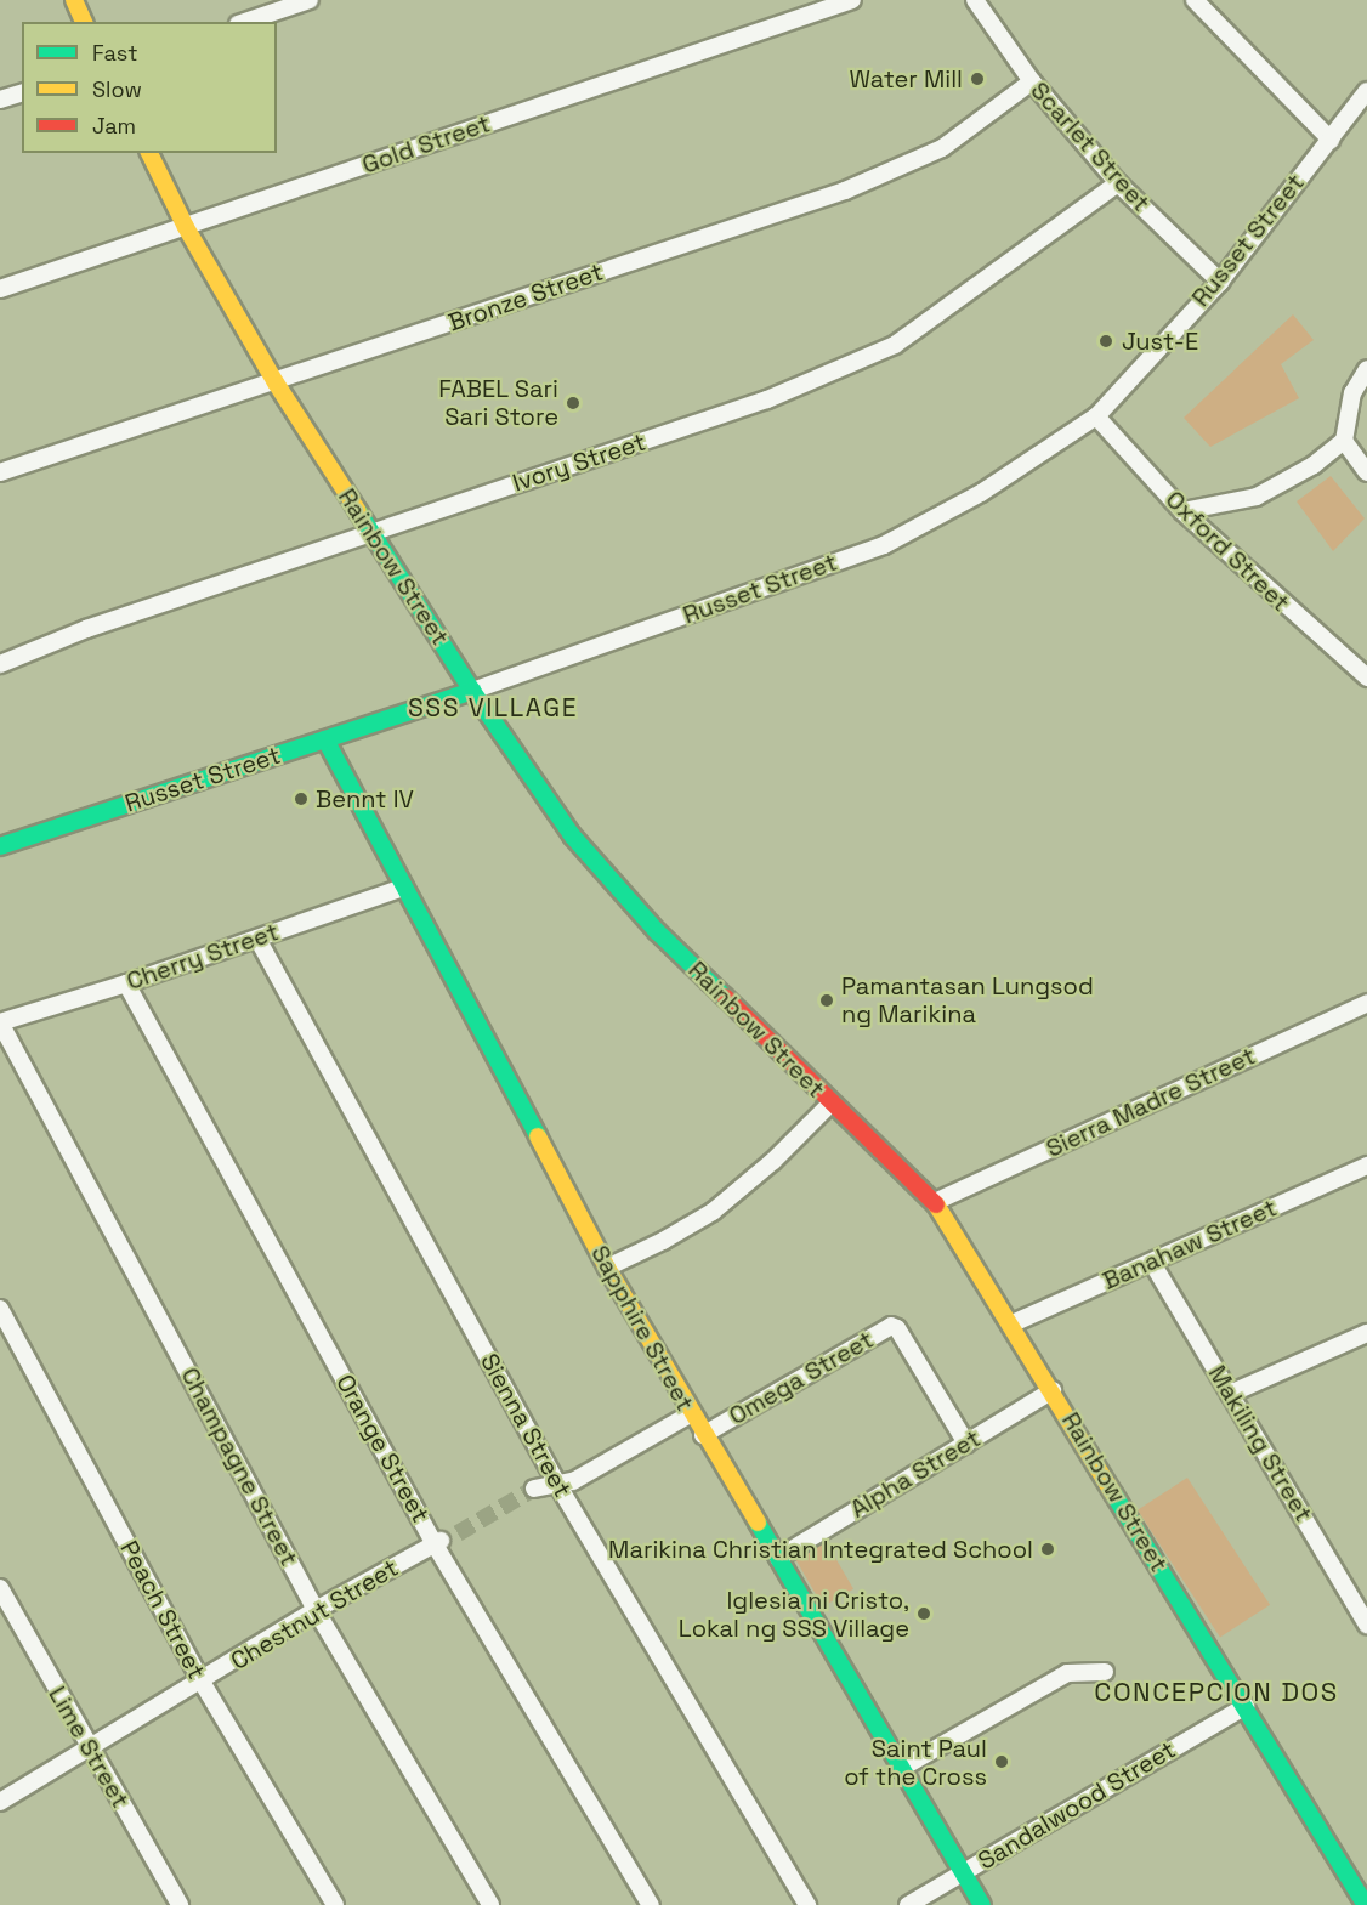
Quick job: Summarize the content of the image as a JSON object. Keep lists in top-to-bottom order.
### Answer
{
  "streets": {
    "street": [
      "Gold Street",
      "Scarlet Street",
      "Russet Street",
      "Bronze Street",
      "Ivory Street",
      "Oxford Street",
      "Rainbow Street",
      "Cherry Street",
      "Sierra Madre Street",
      "Banahaw Street",
      "Sapphire Street",
      "Omega Street",
      "Sienna Street",
      "Makiling Street",
      "Orange Street",
      "Champagne Street",
      "Alpha Street",
      "Peach Street",
      "Chestnut Street",
      "Lime Street",
      "Sandalwood Street"
    ]
  },
  "crossings": [
    ["Gold Street", "Rainbow Street"],
    ["Scarlet Street", "Russet Street"],
    ["Scarlet Street", "Bronze Street"],
    ["Scarlet Street", "Ivory Street"],
    ["Russet Street", "Oxford Street"],
    ["Russet Street", "Rainbow Street"],
    ["Russet Street", "Sapphire Street"],
    ["Bronze Street", "Rainbow Street"],
    ["Ivory Street", "Rainbow Street"],
    ["Rainbow Street", "Sierra Madre Street"],
    ["Rainbow Street", "Banahaw Street"],
    ["Rainbow Street", "Alpha Street"],
    ["Rainbow Street", "Sandalwood Street"],
    ["Cherry Street", "Sapphire Street"],
    ["Cherry Street", "Sienna Street"],
    ["Cherry Street", "Orange Street"],
    ["Cherry Street", "Champagne Street"],
    ["Banahaw Street", "Makiling Street"],
    ["Sapphire Street", "Omega Street"],
    ["Sapphire Street", "Alpha Street"],
    ["Sapphire Street", "Sandalwood Street"],
    ["Omega Street", "Alpha Street"],
    ["Orange Street", "Chestnut Street"],
    ["Champagne Street", "Chestnut Street"],
    ["Peach Street", "Chestnut Street"],
    ["Chestnut Street", "Lime Street"]
  ],
  "districts": ["SSS VILLAGE", "CONCEPCION DOS"],
  "places": [
    "Water Mill",
    "Just-E",
    "FABEL Sari Sari Store",
    "Bennt IV",
    "Pamantasan Lungsod ng Marikina",
    "Marikina Christian Integrated School",
    "Iglesia ni Cristo, Lokal ng SSS Village",
    "Saint Paul of the Cross"
  ],
  "legend": ["Fast", "Slow", "Jam"]
}
